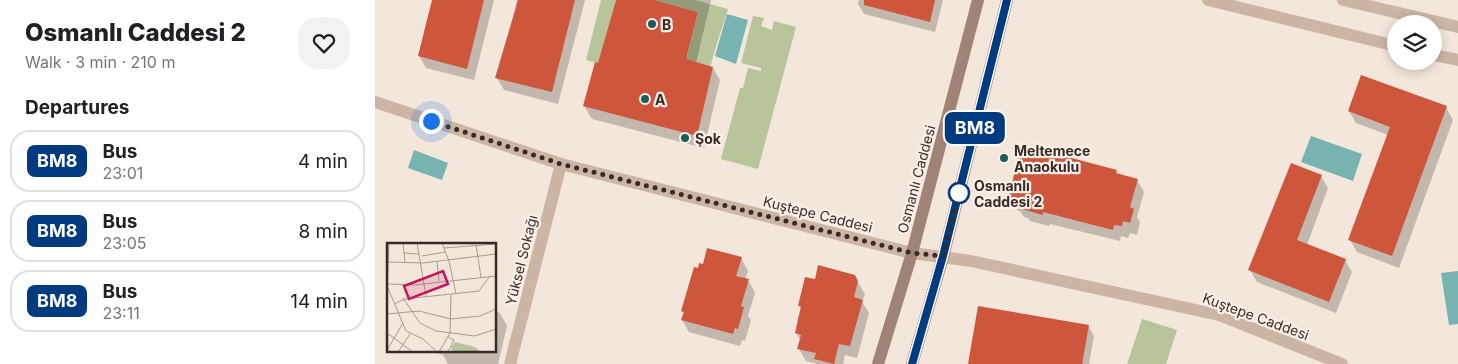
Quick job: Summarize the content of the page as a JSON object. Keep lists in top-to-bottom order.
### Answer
{
  "streets": {
    "main road": ["Osmanlı Caddesi"],
    "street": ["Kuştepe Caddesi", "Yüksel Sokağı"]
  },
  "crossings": [
    ["Osmanlı Caddesi", "Kuştepe Caddesi"],
    ["Kuştepe Caddesi", "Yüksel Sokağı"]
  ],
  "places": [
    "B",
    "A",
    "Şok",
    "Meltemece Anaokulu",
    "Osmanlı Caddesi 2"
  ],
  "lines": ["bus line BM8"],
  "page": {
    "heading": [
      ["Osmanlı Caddesi 2", "Walk · 3 min · 210 m"],
      "Departures"
    ],
    "on_map": "BM8",
    "list": [
      {
        "mark": "BM8",
        "name": "Bus",
        "note": "23:01",
        "value": "4 min"
      },
      {
        "mark": "BM8",
        "name": "Bus",
        "note": "23:05",
        "value": "8 min"
      },
      {
        "mark": "BM8",
        "name": "Bus",
        "note": "23:11",
        "value": "14 min"
      }
    ]
  }
}
